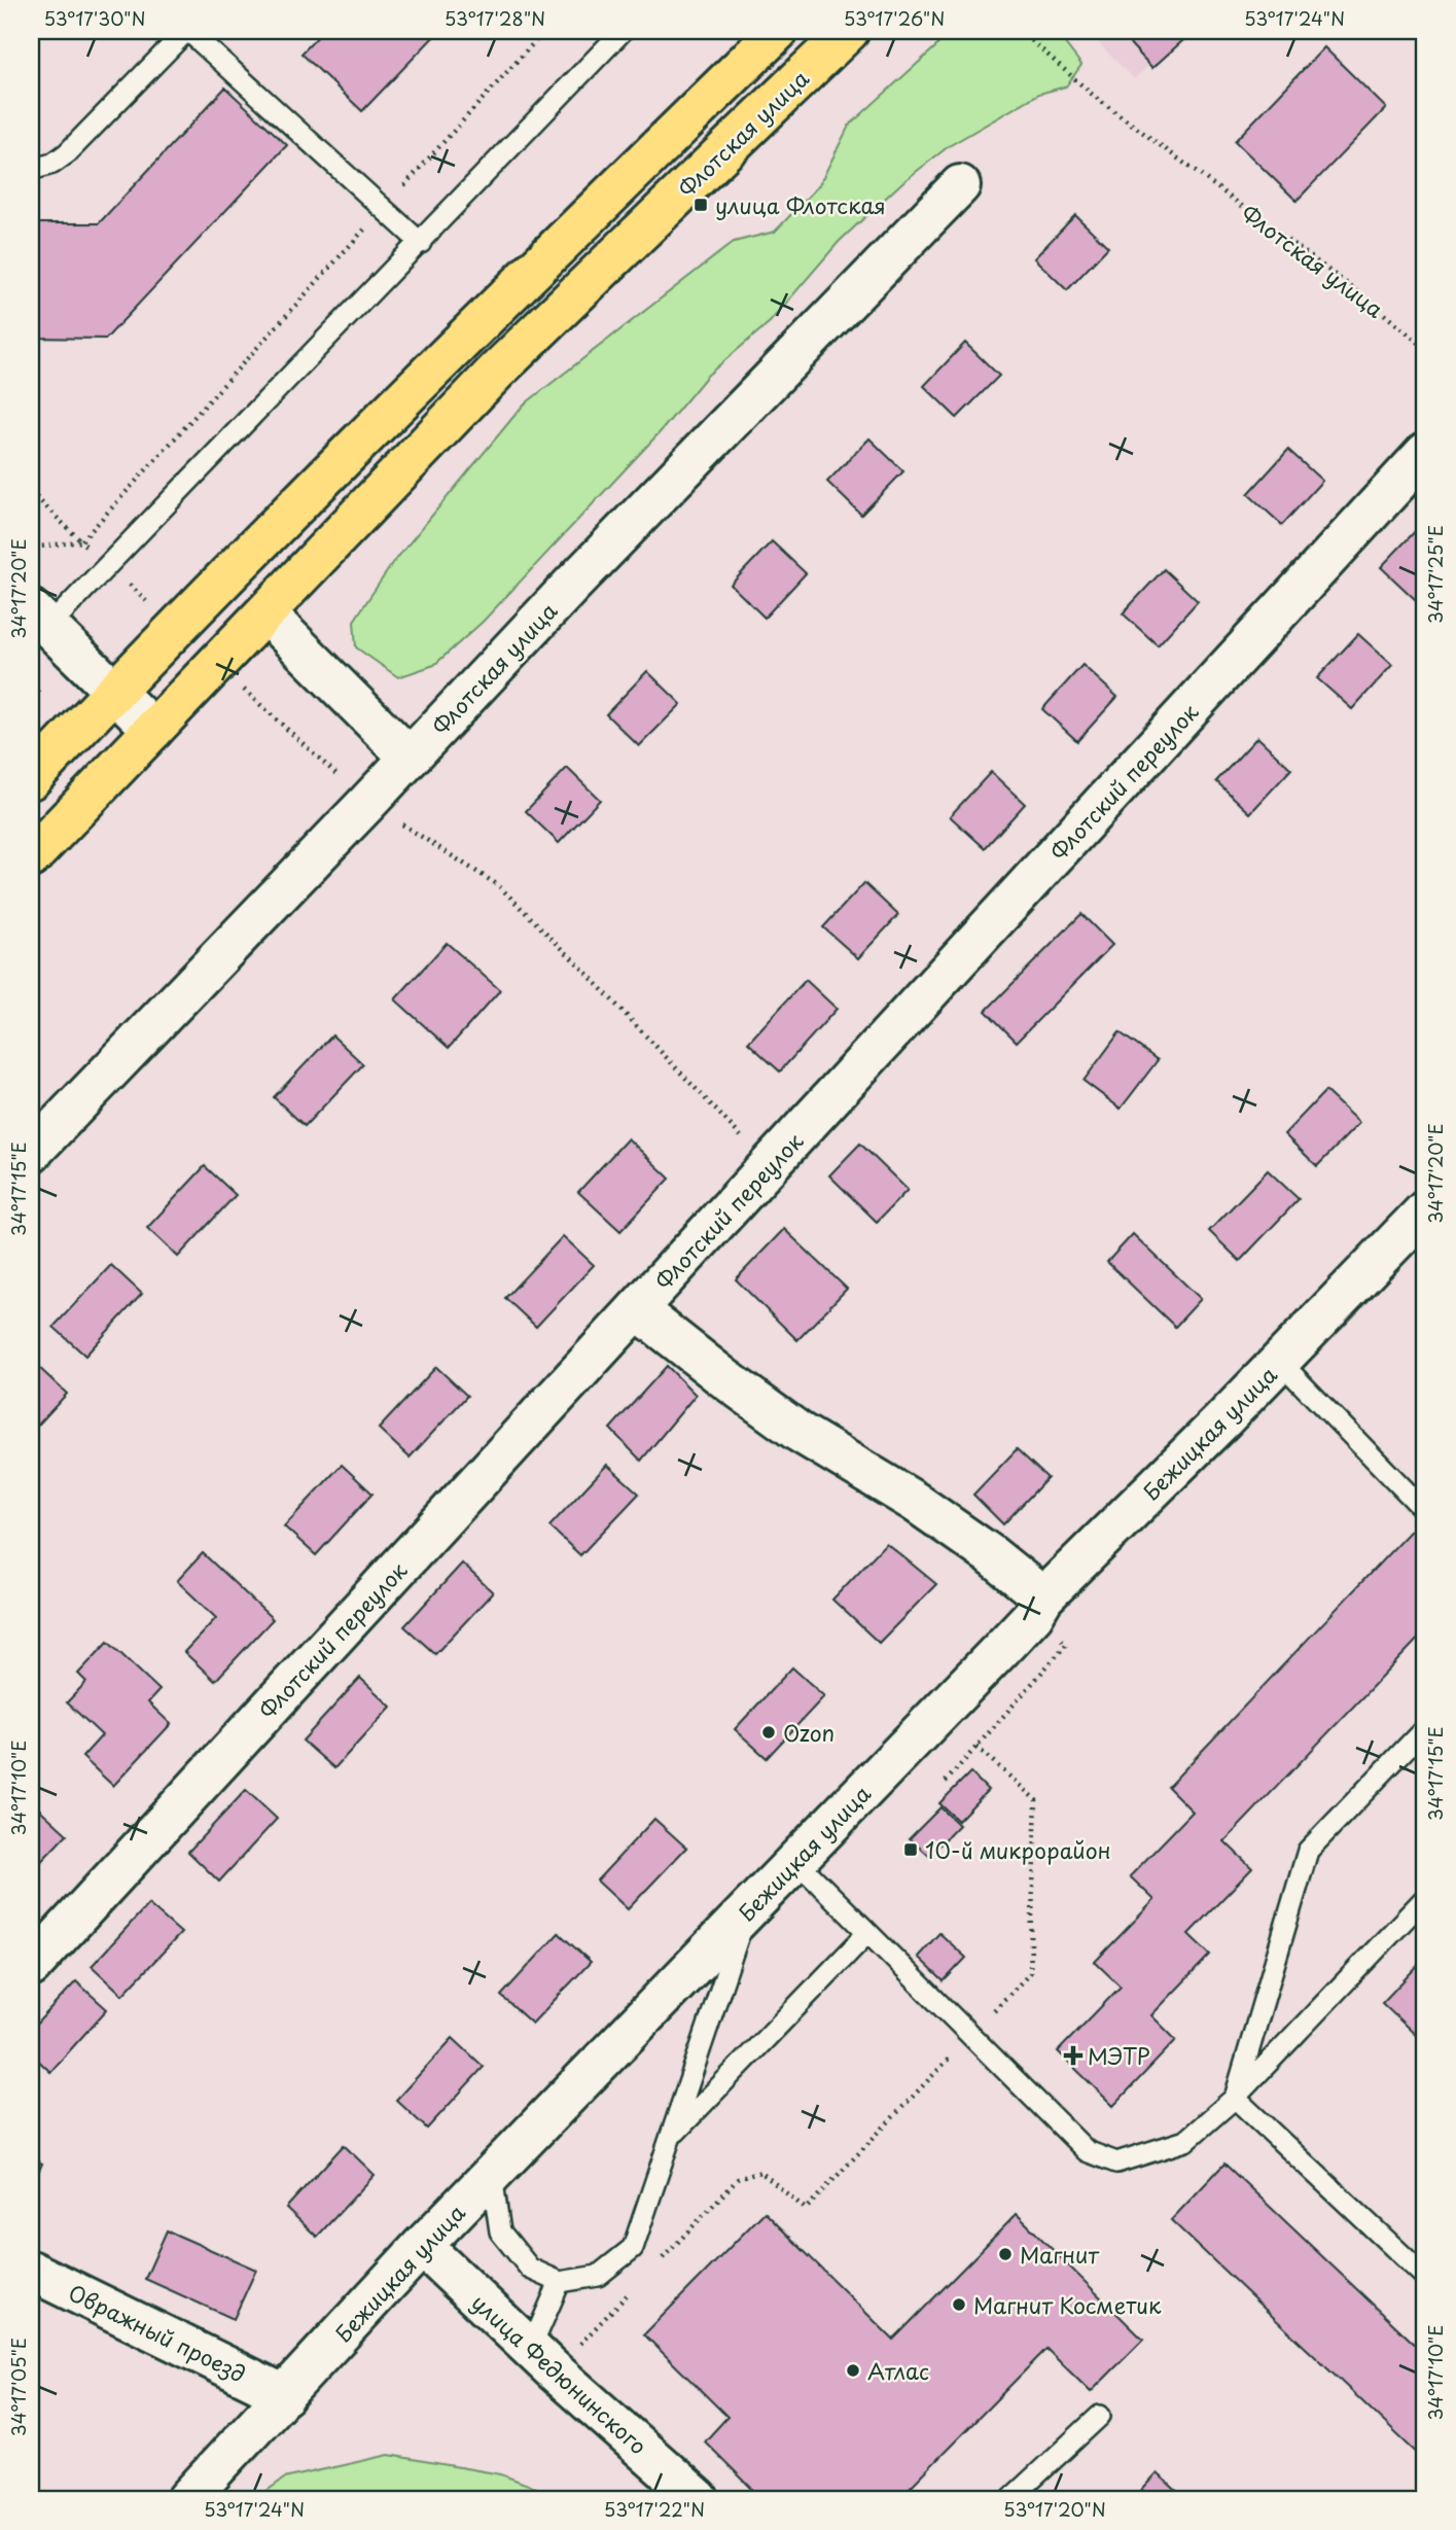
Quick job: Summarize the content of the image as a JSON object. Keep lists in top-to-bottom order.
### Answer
{
  "streets": {
    "main road": ["Флотская улица"],
    "street": [
      "Флотский переулок",
      "Бежицкая улица",
      "Овражный проезд",
      "улица Федюнинского"
    ]
  },
  "crossings": [
    ["Бежицкая улица", "Овражный проезд"],
    ["Бежицкая улица", "улица Федюнинского"]
  ],
  "places": {
    "transit": ["улица Флотская", "10-й микрорайон"],
    "other": [
      "Ozon",
      "Магнит",
      "Магнит Косметик",
      "Атлас"
    ],
    "health": ["МЭТР"]
  },
  "coordinates": [
    "53°17'30\"N",
    "53°17'28\"N",
    "53°17'26\"N",
    "53°17'24\"N",
    "34°17'25\"E",
    "34°17'20\"E",
    "34°17'15\"E",
    "34°17'10\"E",
    "34°17'05\"E",
    "53°17'22\"N",
    "53°17'20\"N"
  ]
}
